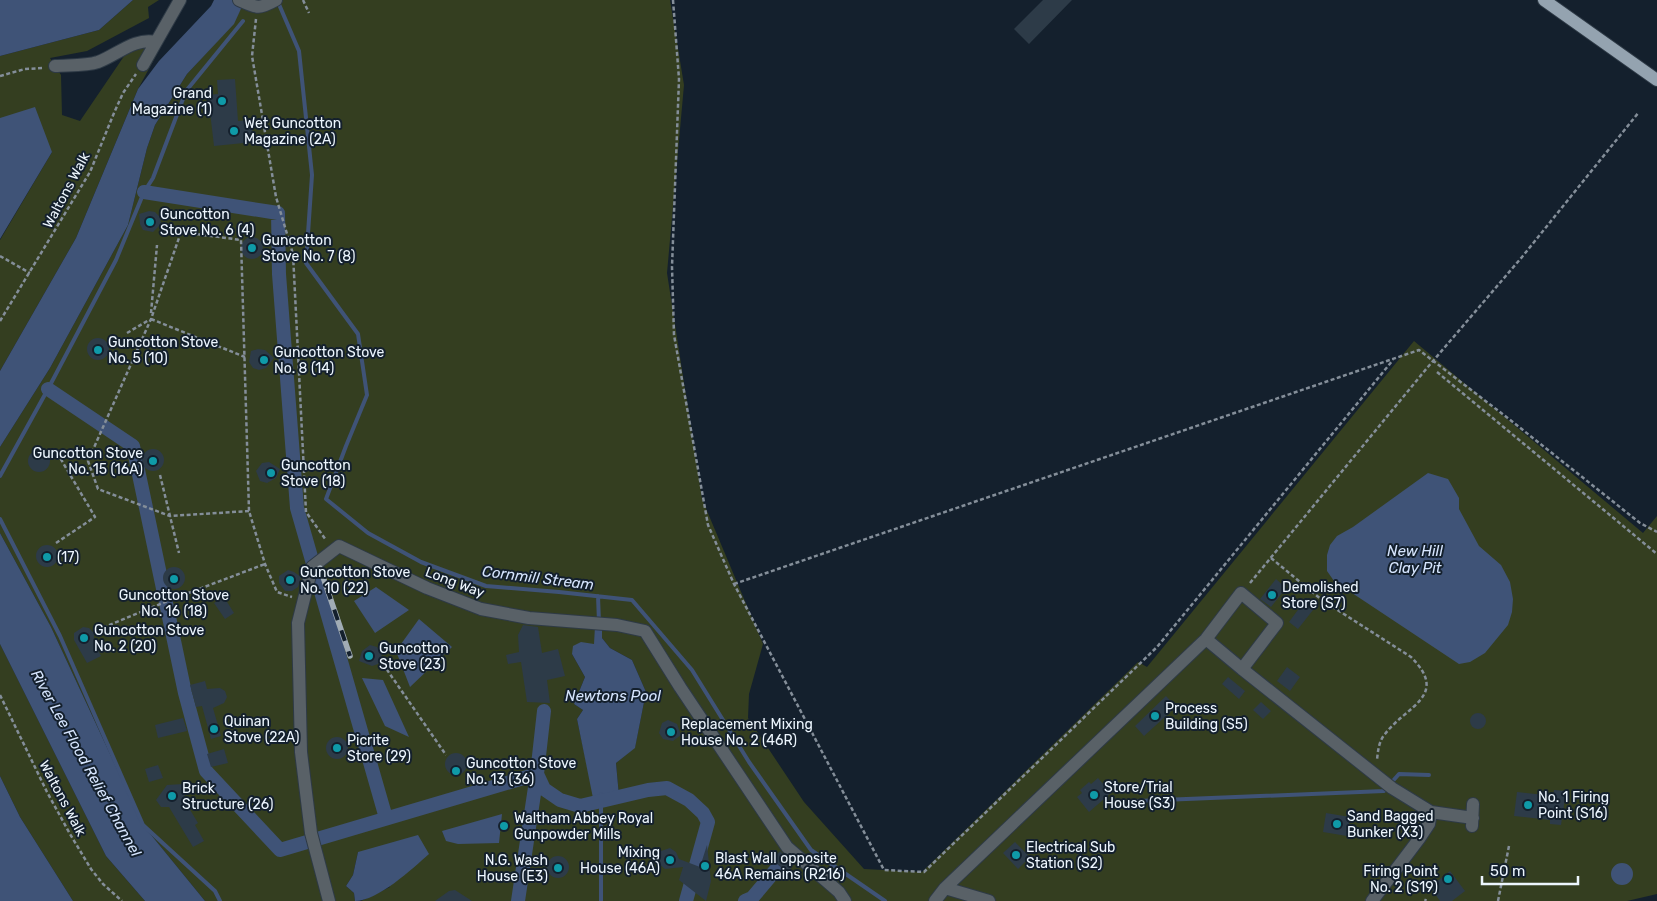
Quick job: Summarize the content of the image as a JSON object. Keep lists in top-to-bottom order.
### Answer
{
  "streets": {
    "lane": ["Long Way"],
    "path": ["Waltons Walk"]
  },
  "water": [
    "New Hill Clay Pit",
    "Cornmill Stream",
    "Newtons Pool",
    "River Lee Flood Relief Channel"
  ],
  "places": [
    "Grand Magazine (1)",
    "Wet Guncotton Magazine (2A)",
    "Guncotton Stove No. 6 (4)",
    "Guncotton Stove No. 7 (8)",
    "Guncotton Stove No. 5 (10)",
    "Guncotton Stove No. 8 (14)",
    "Guncotton Stove No. 15 (16A)",
    "Guncotton Stove (18)",
    "(17)",
    "Guncotton Stove No. 16 (18)",
    "Guncotton Stove No. 10 (22)",
    "Demolished Store (S7)",
    "Guncotton Stove No. 2 (20)",
    "Guncotton Stove (23)",
    "Process Building (S5)",
    "Quinan Stove (22A)",
    "Replacement Mixing House No. 2 (46R)",
    "Picrite Store (29)",
    "Guncotton Stove No. 13 (36)",
    "Store/Trial House (S3)",
    "Brick Structure (26)",
    "No. 1 Firing Point (S16)",
    "Sand Bagged Bunker (X3)",
    "Waltham Abbey Royal Gunpowder Mills",
    "Electrical Sub Station (S2)",
    "Mixing House (46A)",
    "Blast Wall opposite 46A Remains (R216)",
    "N.G. Wash House (E3)",
    "Firing Point No. 2 (S19)"
  ],
  "scale_bar": "50 m"
}
